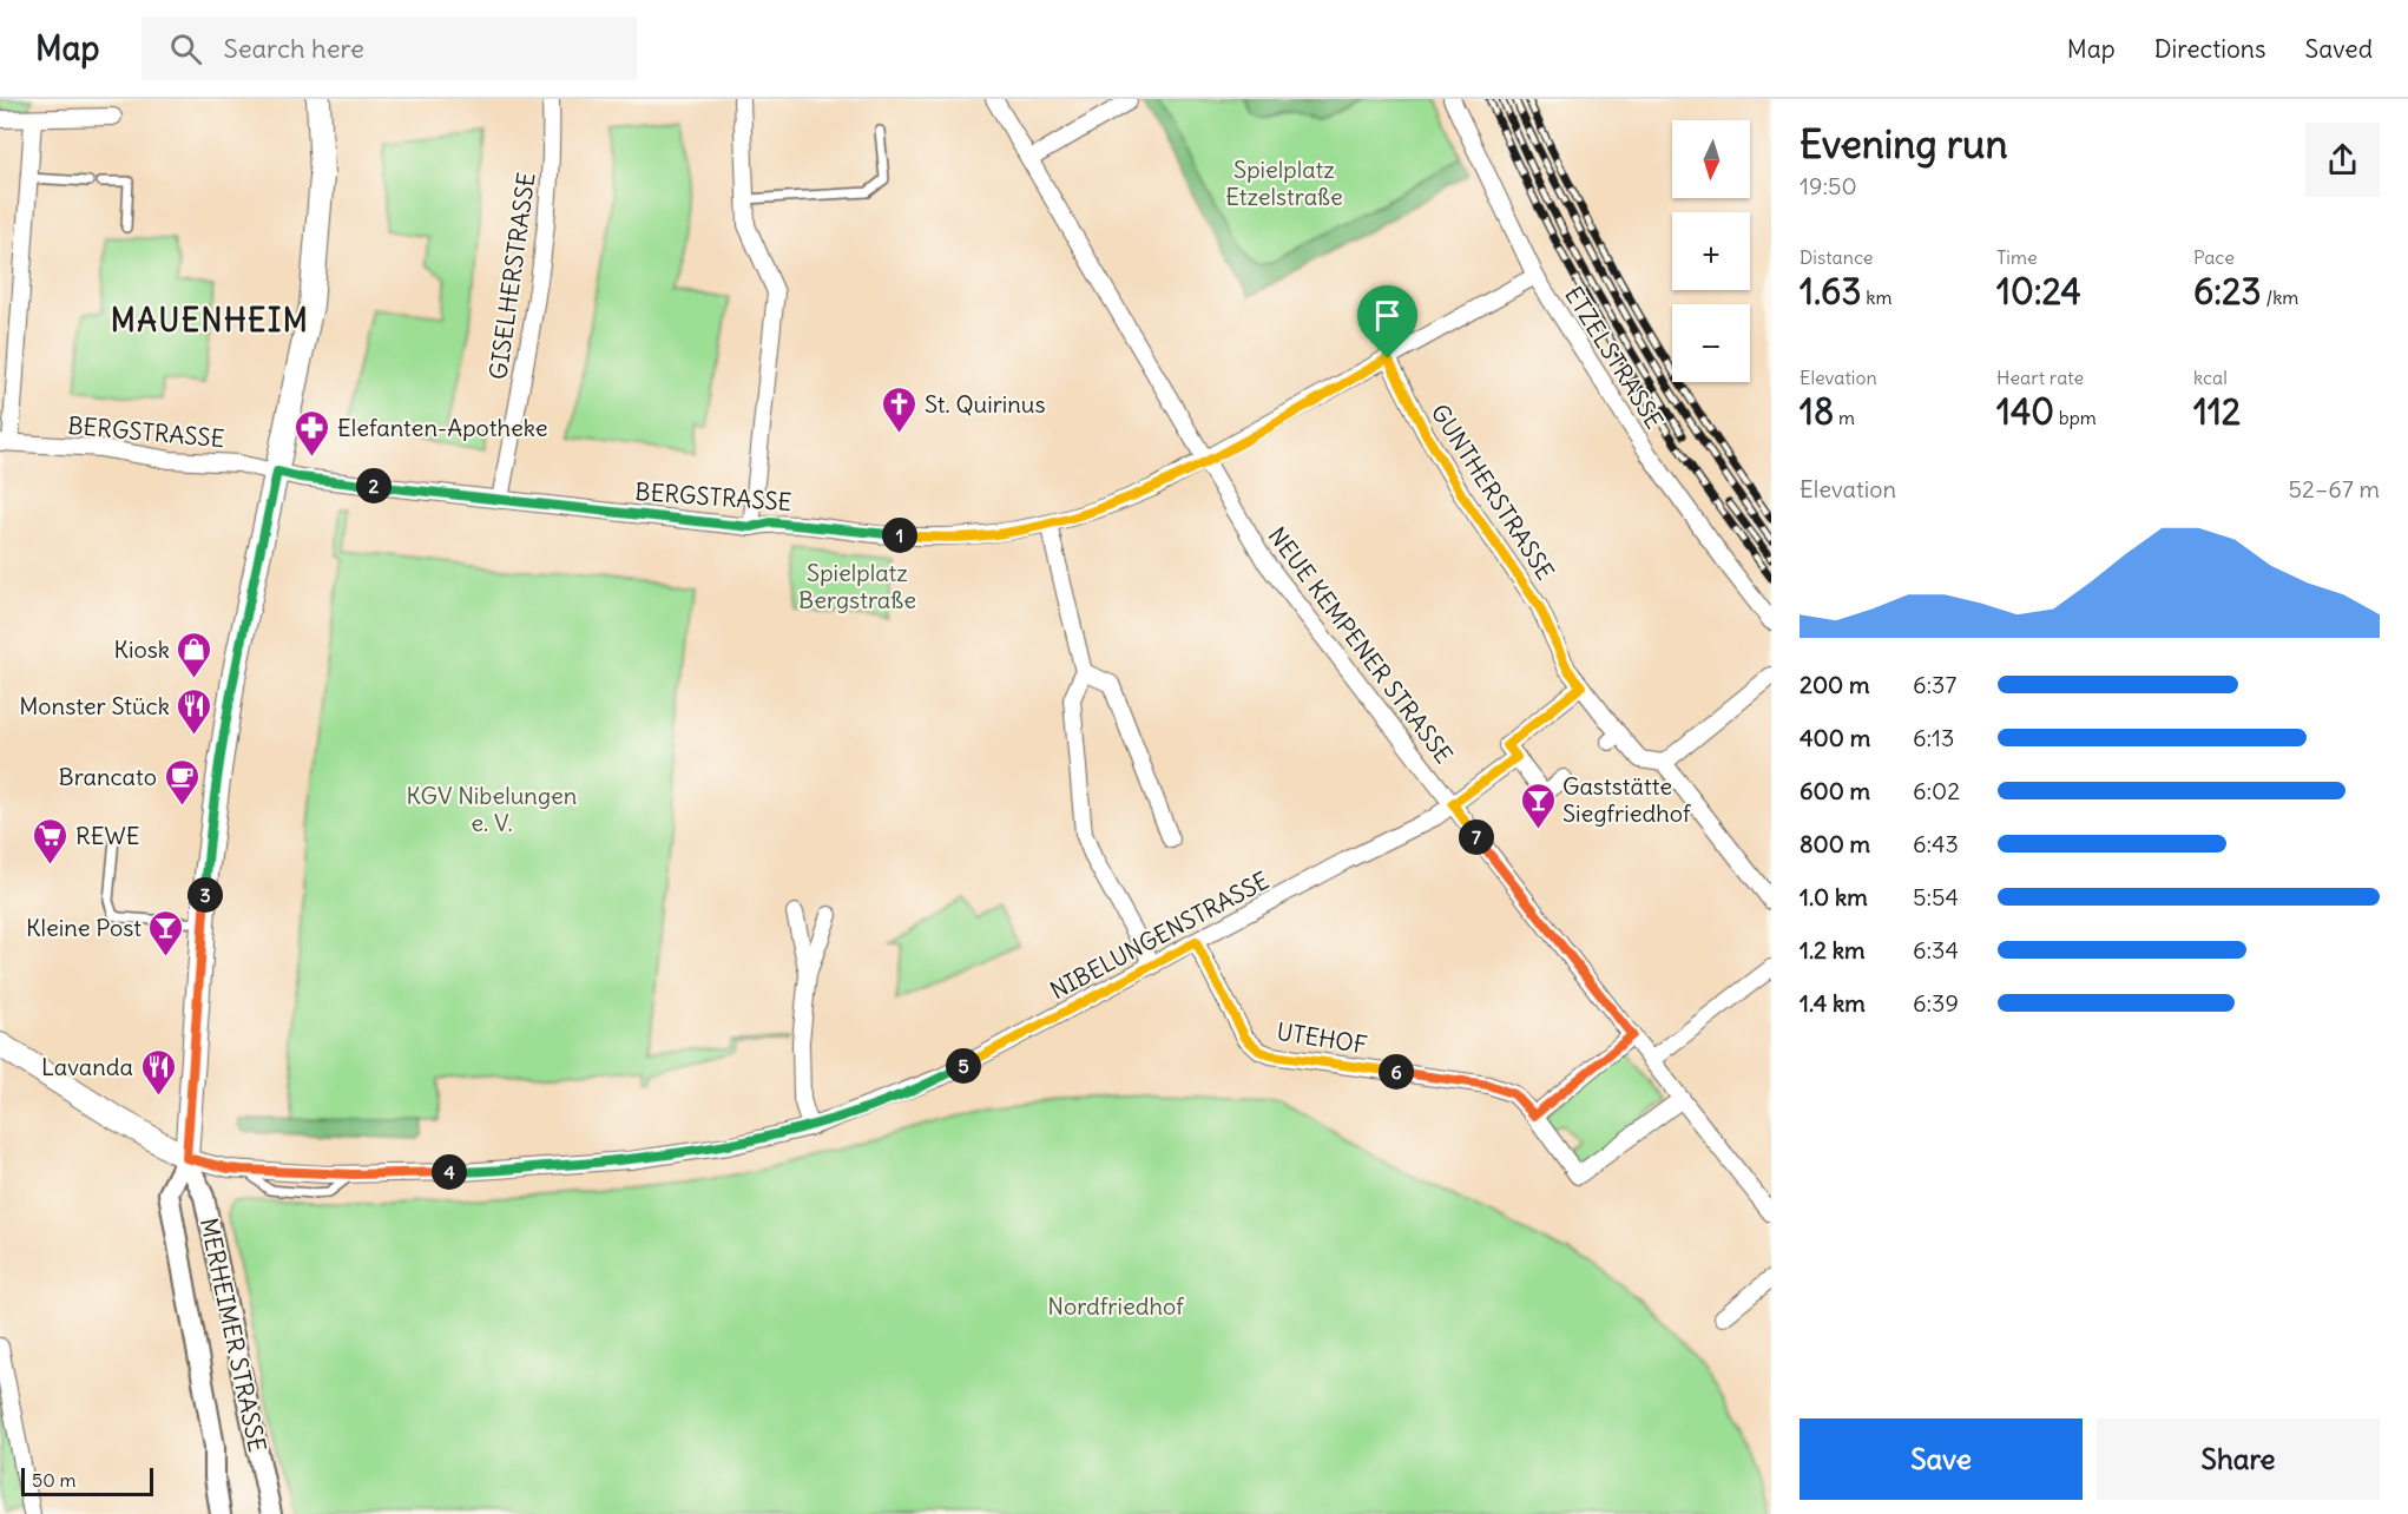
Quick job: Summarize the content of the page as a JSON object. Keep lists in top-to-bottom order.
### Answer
{
  "streets": {
    "main road": ["MERHEIMER STRASSE"],
    "street": [
      "GISELHERSTRASSE",
      "ETZELSTRASSE",
      "BERGSTRASSE",
      "GUNTHERSTRASSE",
      "NEUE KEMPENER STRASSE",
      "NIBELUNGENSTRASSE",
      "UTEHOF"
    ]
  },
  "crossings": [
    ["GISELHERSTRASSE", "BERGSTRASSE"],
    ["ETZELSTRASSE", "BERGSTRASSE"],
    ["BERGSTRASSE", "GUNTHERSTRASSE"],
    ["BERGSTRASSE", "NEUE KEMPENER STRASSE"],
    ["BERGSTRASSE", "MERHEIMER STRASSE"],
    ["NEUE KEMPENER STRASSE", "NIBELUNGENSTRASSE"],
    ["NEUE KEMPENER STRASSE", "UTEHOF"],
    ["NIBELUNGENSTRASSE", "UTEHOF"],
    ["NIBELUNGENSTRASSE", "MERHEIMER STRASSE"]
  ],
  "districts": ["MAUENHEIM"],
  "parks": [
    "Spielplatz Etzelstraße",
    "Spielplatz Bergstraße",
    "KGV Nibelungen e. V.",
    "Nordfriedhof"
  ],
  "places": {
    "church": ["St. Quirinus"],
    "pharmacy": ["Elefanten-Apotheke"],
    "shop": ["Kiosk"],
    "restaurant": ["Monster Stück", "Lavanda"],
    "cafe": ["Brancato"],
    "bar": ["Gaststätte Siegfriedhof", "Kleine Post"],
    "supermarket": ["REWE"]
  },
  "scale_bar": "50 m",
  "north": "bottom",
  "page": {
    "header": "Map",
    "search": "Search here",
    "nav": ["Map", "Directions", "Saved"],
    "heading": ["Evening run", "19:50"],
    "map_buttons": ["+", "−"],
    "stats": [
      ["Distance", "1.63 km"],
      ["Time", "10:24"],
      ["Pace", "6:23 /km"],
      ["Elevation", "18 m"],
      ["Heart rate", "140 bpm"],
      ["kcal", "112"]
    ],
    "chart": ["Elevation", "52–67 m"],
    "pins": [
      "2",
      "1",
      "7",
      "3",
      "5",
      "6",
      "4"
    ],
    "list": [
      {
        "name": "200 m",
        "note": "6:37"
      },
      {
        "name": "400 m",
        "note": "6:13"
      },
      {
        "name": "600 m",
        "note": "6:02"
      },
      {
        "name": "800 m",
        "note": "6:43"
      },
      {
        "name": "1.0 km",
        "note": "5:54"
      },
      {
        "name": "1.2 km",
        "note": "6:34"
      },
      {
        "name": "1.4 km",
        "note": "6:39"
      }
    ],
    "buttons": ["Save", "Share"],
    "scale": "50 m"
  }
}
